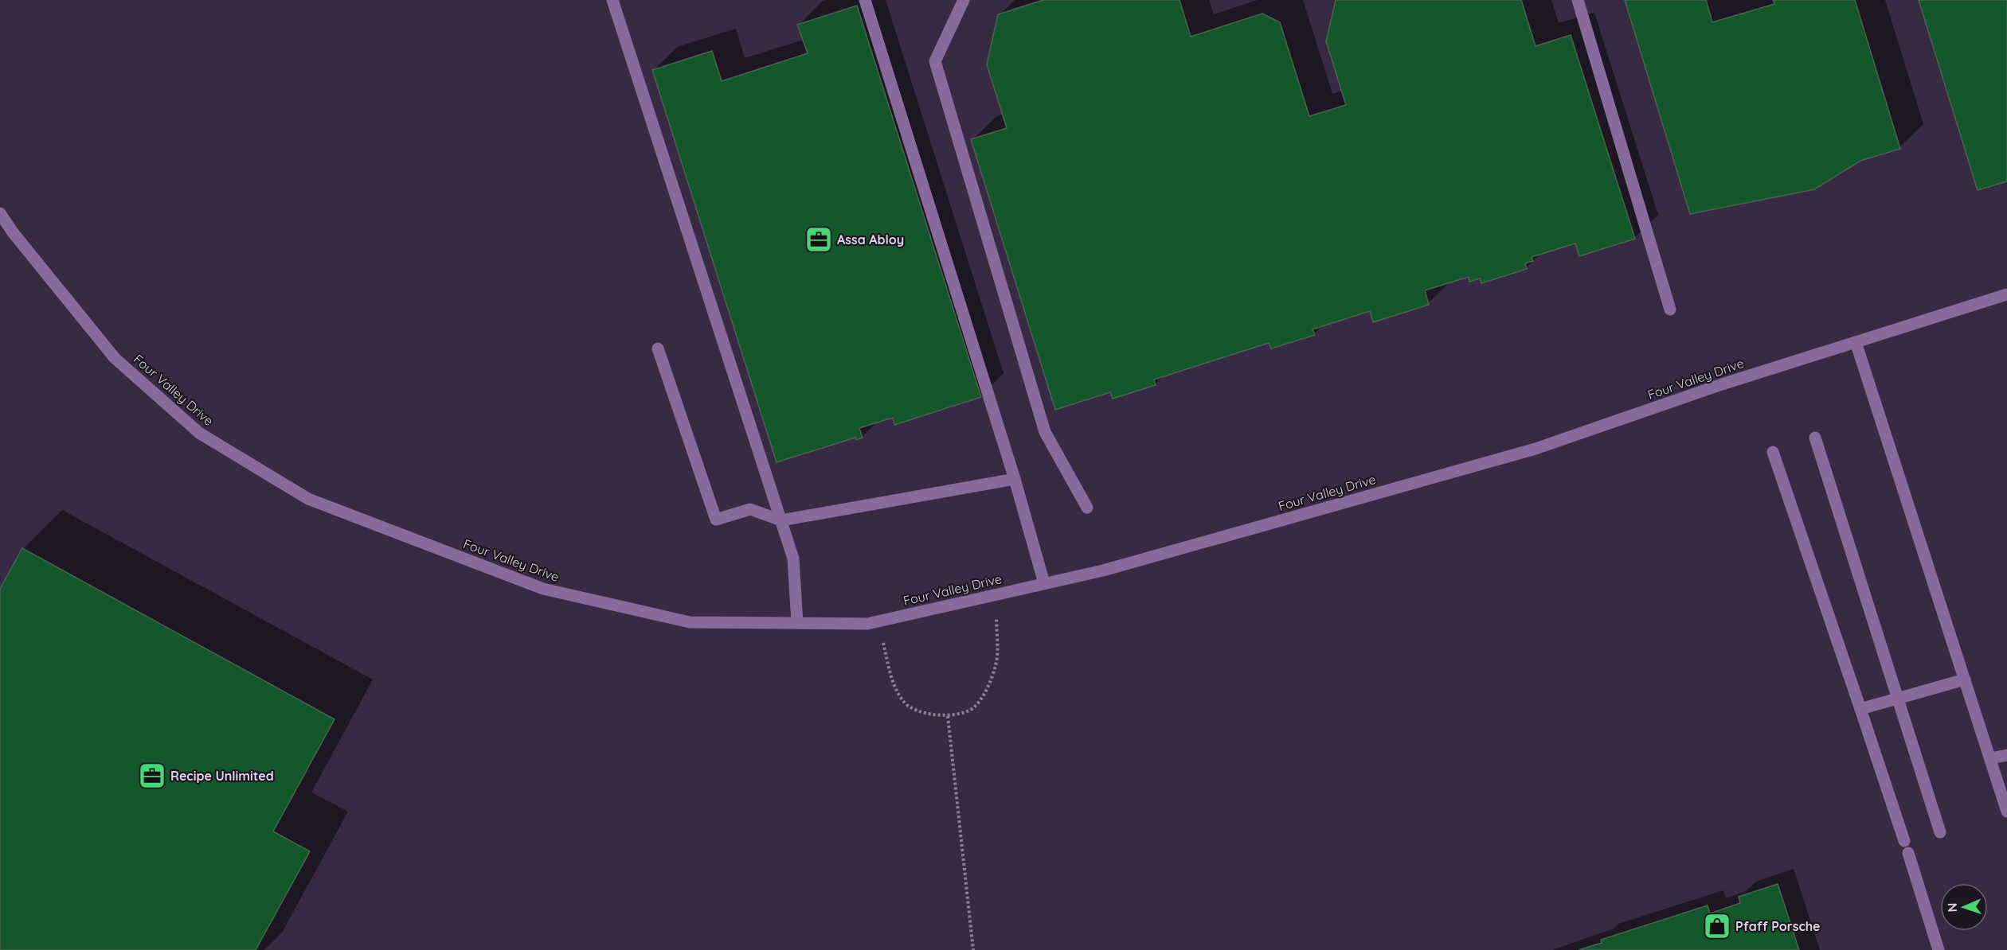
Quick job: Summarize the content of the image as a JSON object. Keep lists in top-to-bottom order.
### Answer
{
  "streets": {
    "street": ["Four Valley Drive"]
  },
  "places": {
    "office": ["Assa Abloy", "Recipe Unlimited"],
    "shop": ["Pfaff Porsche"]
  },
  "north": "left"
}
